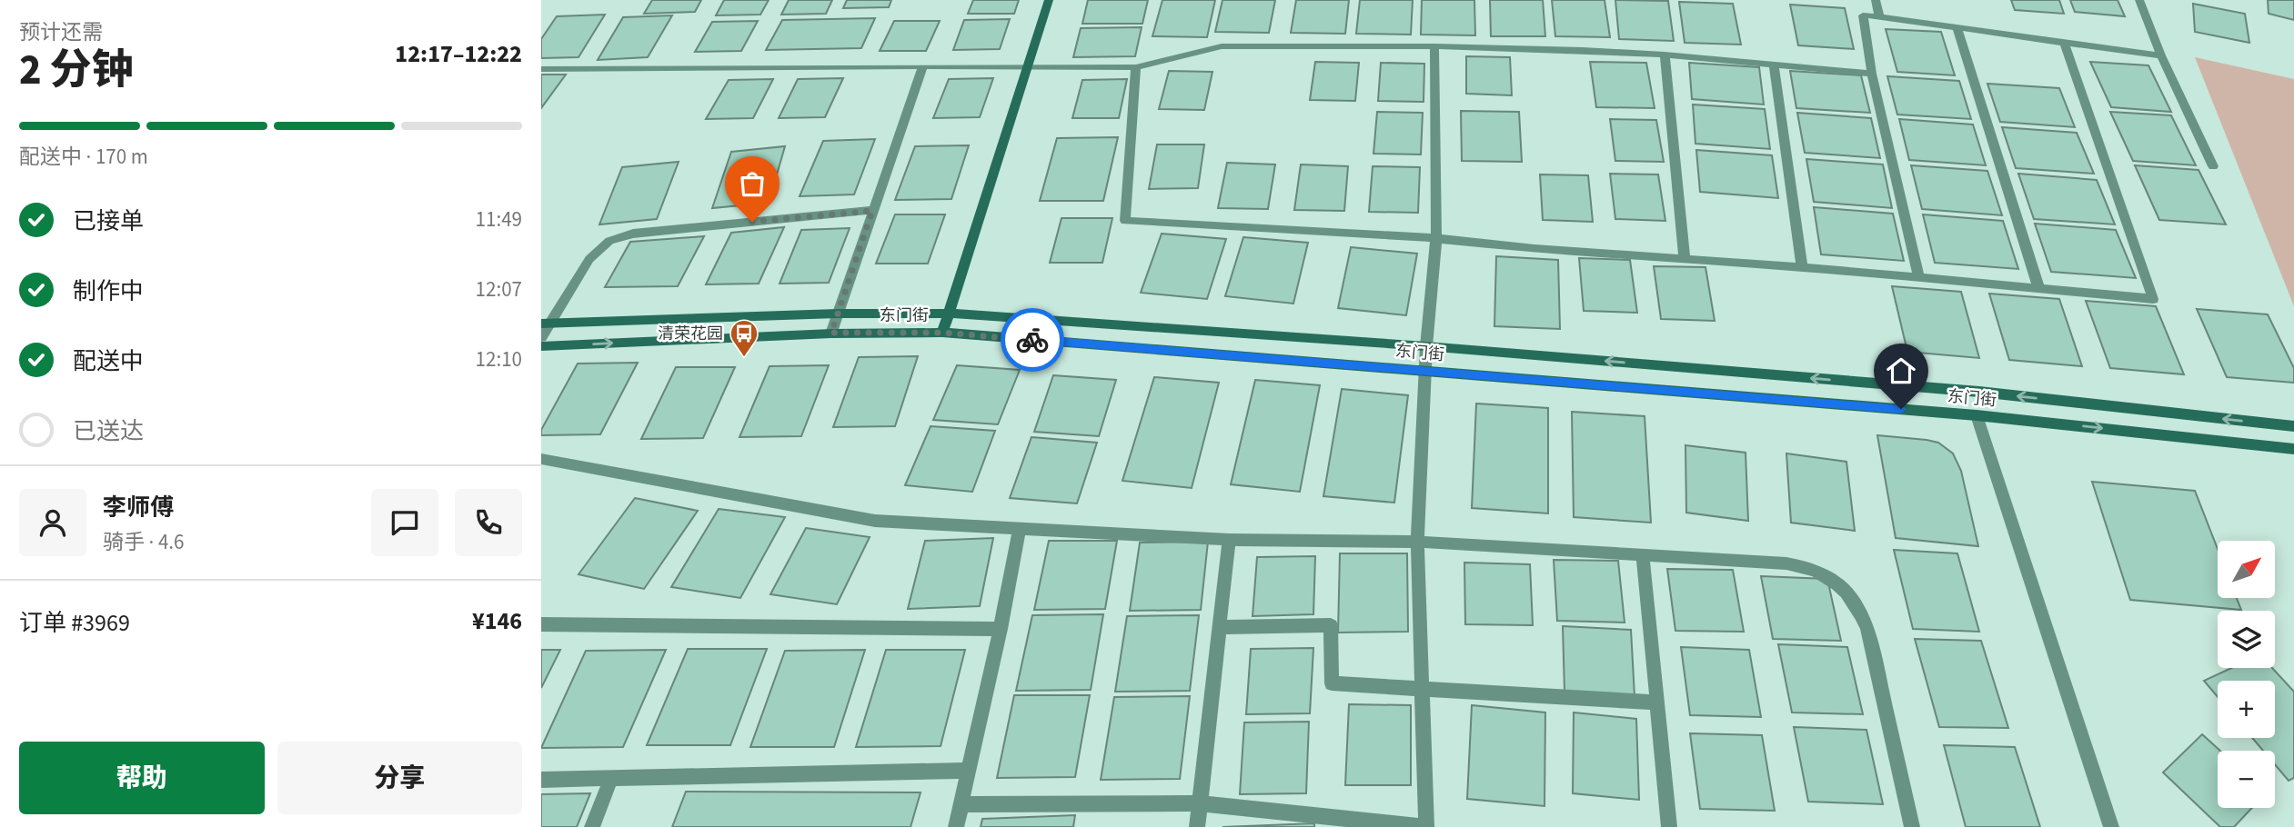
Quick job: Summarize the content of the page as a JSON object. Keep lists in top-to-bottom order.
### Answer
{
  "streets": {
    "street": ["东门街"]
  },
  "places": {
    "bus stop": ["清荣花园"]
  },
  "north": "top right",
  "page": {
    "heading": ["2 分钟", "预计还需", "12:17–12:22"],
    "panel": [
      "李师傅",
      "骑手 · 4.6",
      "订单 #3969",
      "¥146"
    ],
    "bar": "配送中 · 170 m",
    "list": [
      ["已接单", "11:49"],
      ["制作中", "12:07"],
      ["配送中", "12:10"],
      "已送达"
    ],
    "map_buttons": ["+", "−"],
    "buttons": ["帮助", "分享"]
  }
}
